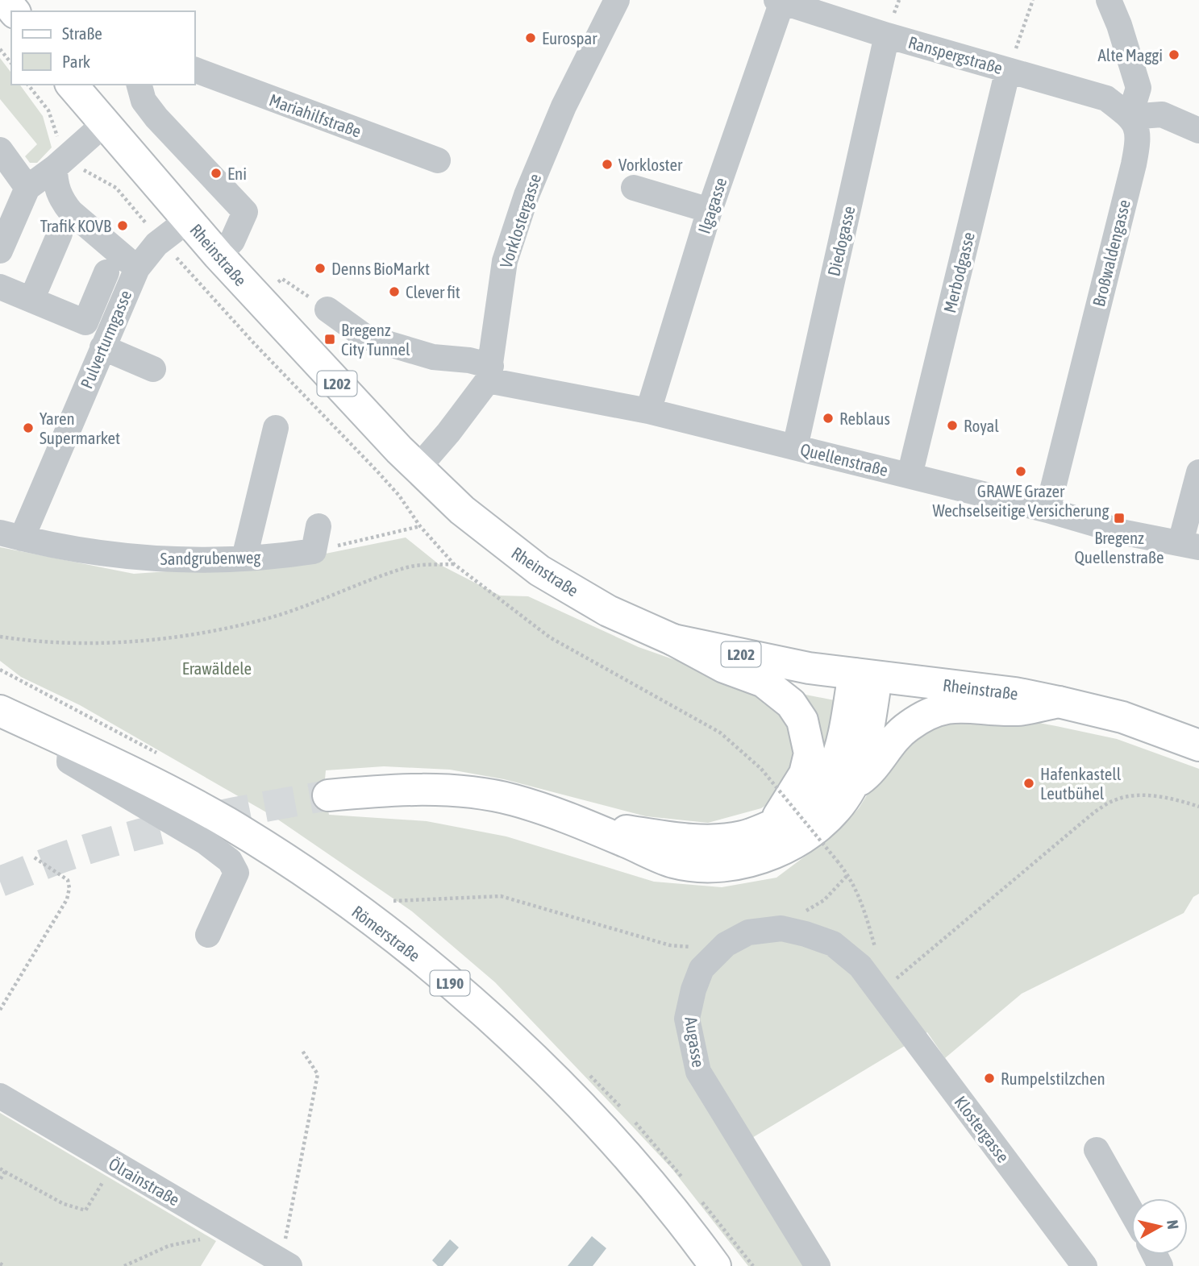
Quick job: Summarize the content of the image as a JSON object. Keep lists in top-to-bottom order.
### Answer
{
  "streets": {
    "main road": [
      "Rheinstraße",
      "L202",
      "Römerstraße",
      "L190"
    ],
    "street": [
      "Ranspergstraße",
      "Mariahilfstraße",
      "Ilgagasse",
      "Vorklostergasse",
      "Diedogasse",
      "Broßwaldengasse",
      "Merbodgasse",
      "Pulverturmgasse",
      "Quellenstraße",
      "Sandgrubenweg",
      "Augasse",
      "Klostergasse",
      "Ölrainstraße"
    ]
  },
  "crossings": [
    ["Ranspergstraße", "Ilgagasse"],
    ["Ranspergstraße", "Diedogasse"],
    ["Ranspergstraße", "Broßwaldengasse"],
    ["Ranspergstraße", "Merbodgasse"],
    ["Ilgagasse", "Quellenstraße"],
    ["Vorklostergasse", "Rheinstraße"],
    ["Vorklostergasse", "Quellenstraße"],
    ["Diedogasse", "Quellenstraße"],
    ["Broßwaldengasse", "Quellenstraße"],
    ["Rheinstraße", "Pulverturmgasse"],
    ["Merbodgasse", "Quellenstraße"],
    ["Pulverturmgasse", "Sandgrubenweg"],
    ["Augasse", "Klostergasse"]
  ],
  "parks": ["Erawäldele"],
  "places": {
    "other": [
      "Eurospar",
      "Alte Maggi",
      "Vorkloster",
      "Eni",
      "Trafik KOVB",
      "Denns BioMarkt",
      "Clever fit",
      "Reblaus",
      "Royal",
      "Yaren Supermarket",
      "GRAWE Grazer Wechselseitige Versicherung",
      "Hafenkastell Leutbühel",
      "Rumpelstilzchen"
    ],
    "transit": ["Bregenz City Tunnel", "Bregenz Quellenstraße"]
  },
  "legend": ["Straße", "Park"],
  "north": "right"
}
